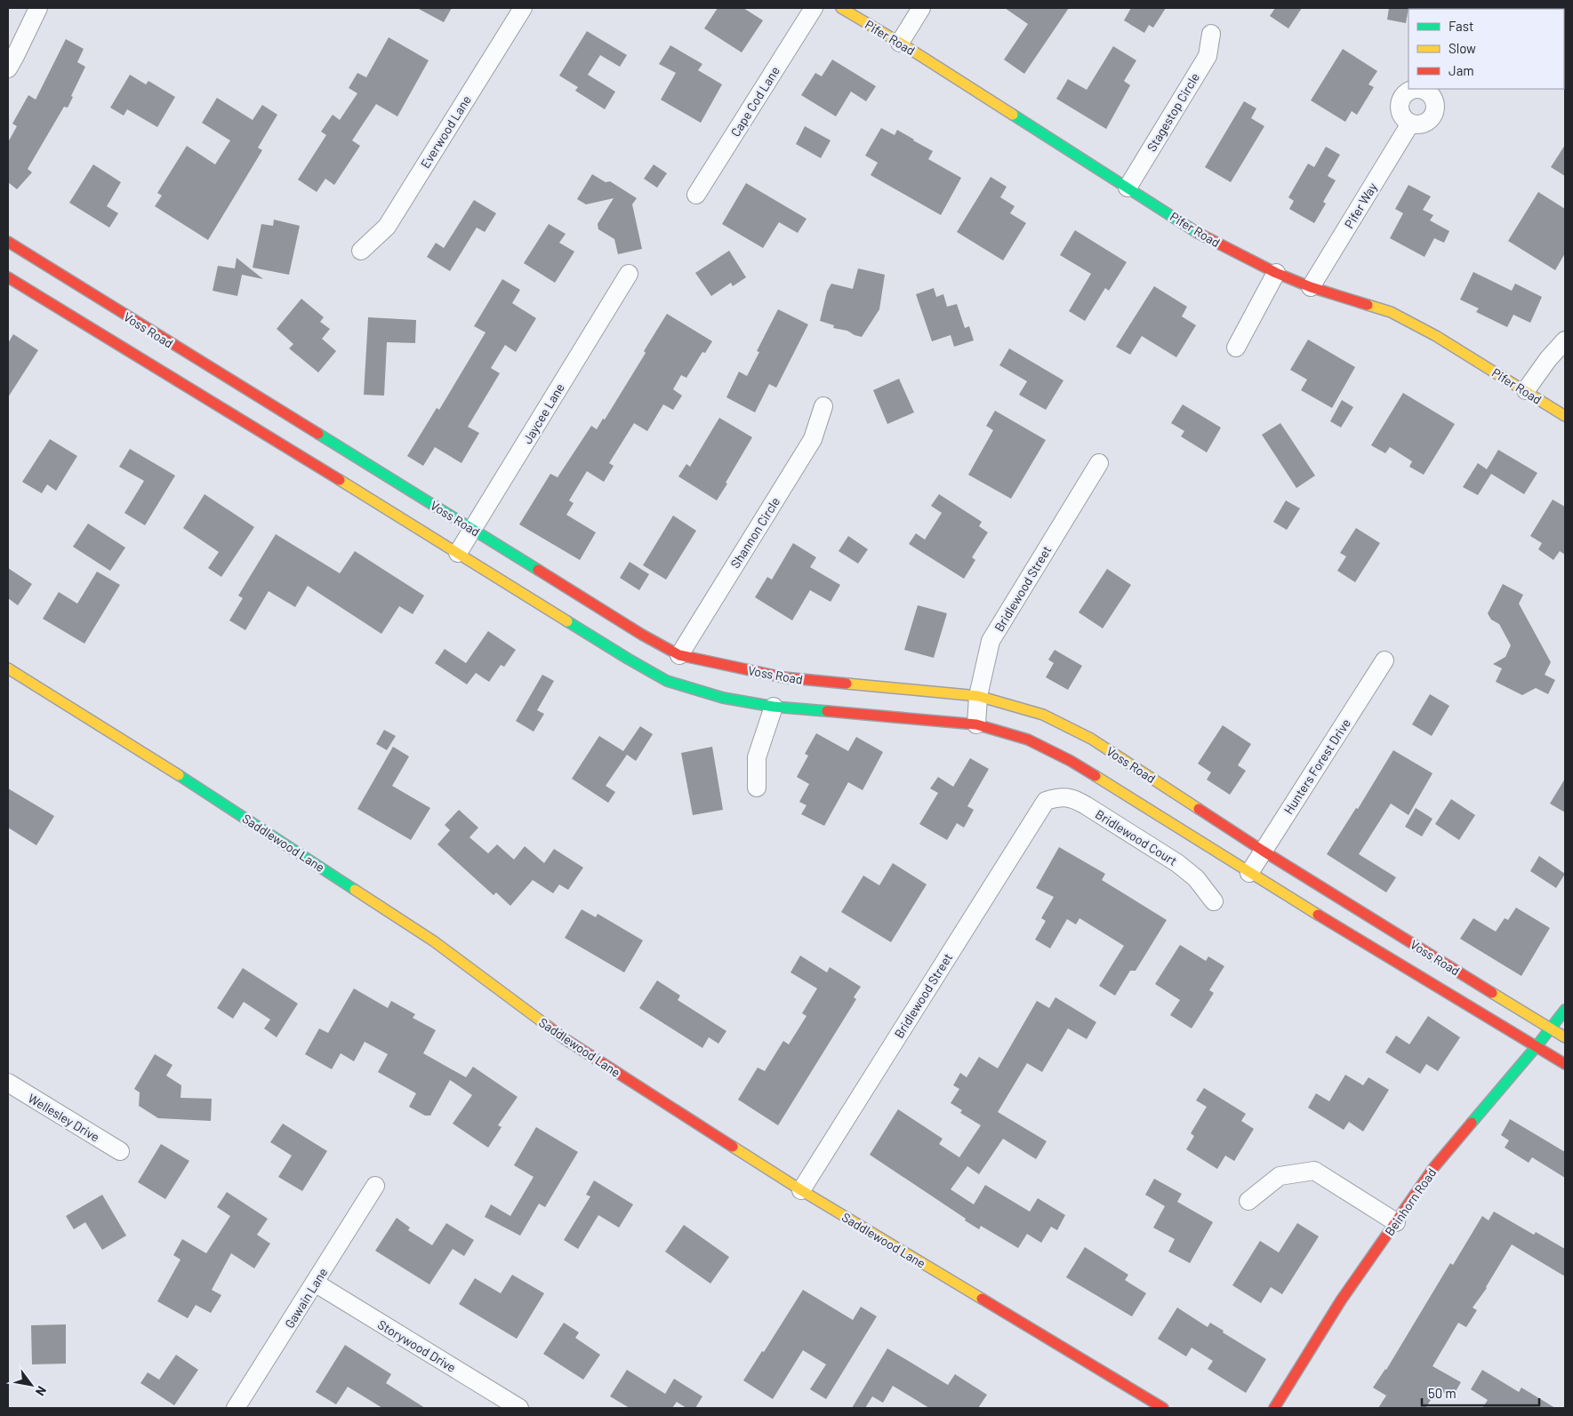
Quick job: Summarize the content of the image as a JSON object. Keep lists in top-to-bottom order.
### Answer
{
  "streets": {
    "main road": [
      "Pifer Road",
      "Voss Road",
      "Saddlewood Lane",
      "Beinhorn Road"
    ],
    "street": [
      "Cape Cod Lane",
      "Stagestop Circle",
      "Everwood Lane",
      "Pifer Way",
      "Jaycee Lane",
      "Shannon Circle",
      "Bridlewood Street",
      "Hunters Forest Drive",
      "Bridlewood Court",
      "Wellesley Drive",
      "Gawain Lane",
      "Storywood Drive"
    ]
  },
  "crossings": [
    ["Pifer Road", "Stagestop Circle"],
    ["Pifer Road", "Pifer Way"],
    ["Voss Road", "Jaycee Lane"],
    ["Voss Road", "Shannon Circle"],
    ["Voss Road", "Bridlewood Street"],
    ["Voss Road", "Hunters Forest Drive"],
    ["Voss Road", "Beinhorn Road"],
    ["Bridlewood Street", "Bridlewood Court"],
    ["Bridlewood Street", "Saddlewood Lane"],
    ["Gawain Lane", "Storywood Drive"]
  ],
  "legend": ["Fast", "Slow", "Jam"],
  "scale_bar": "50 m",
  "north": "bottom right"
}
